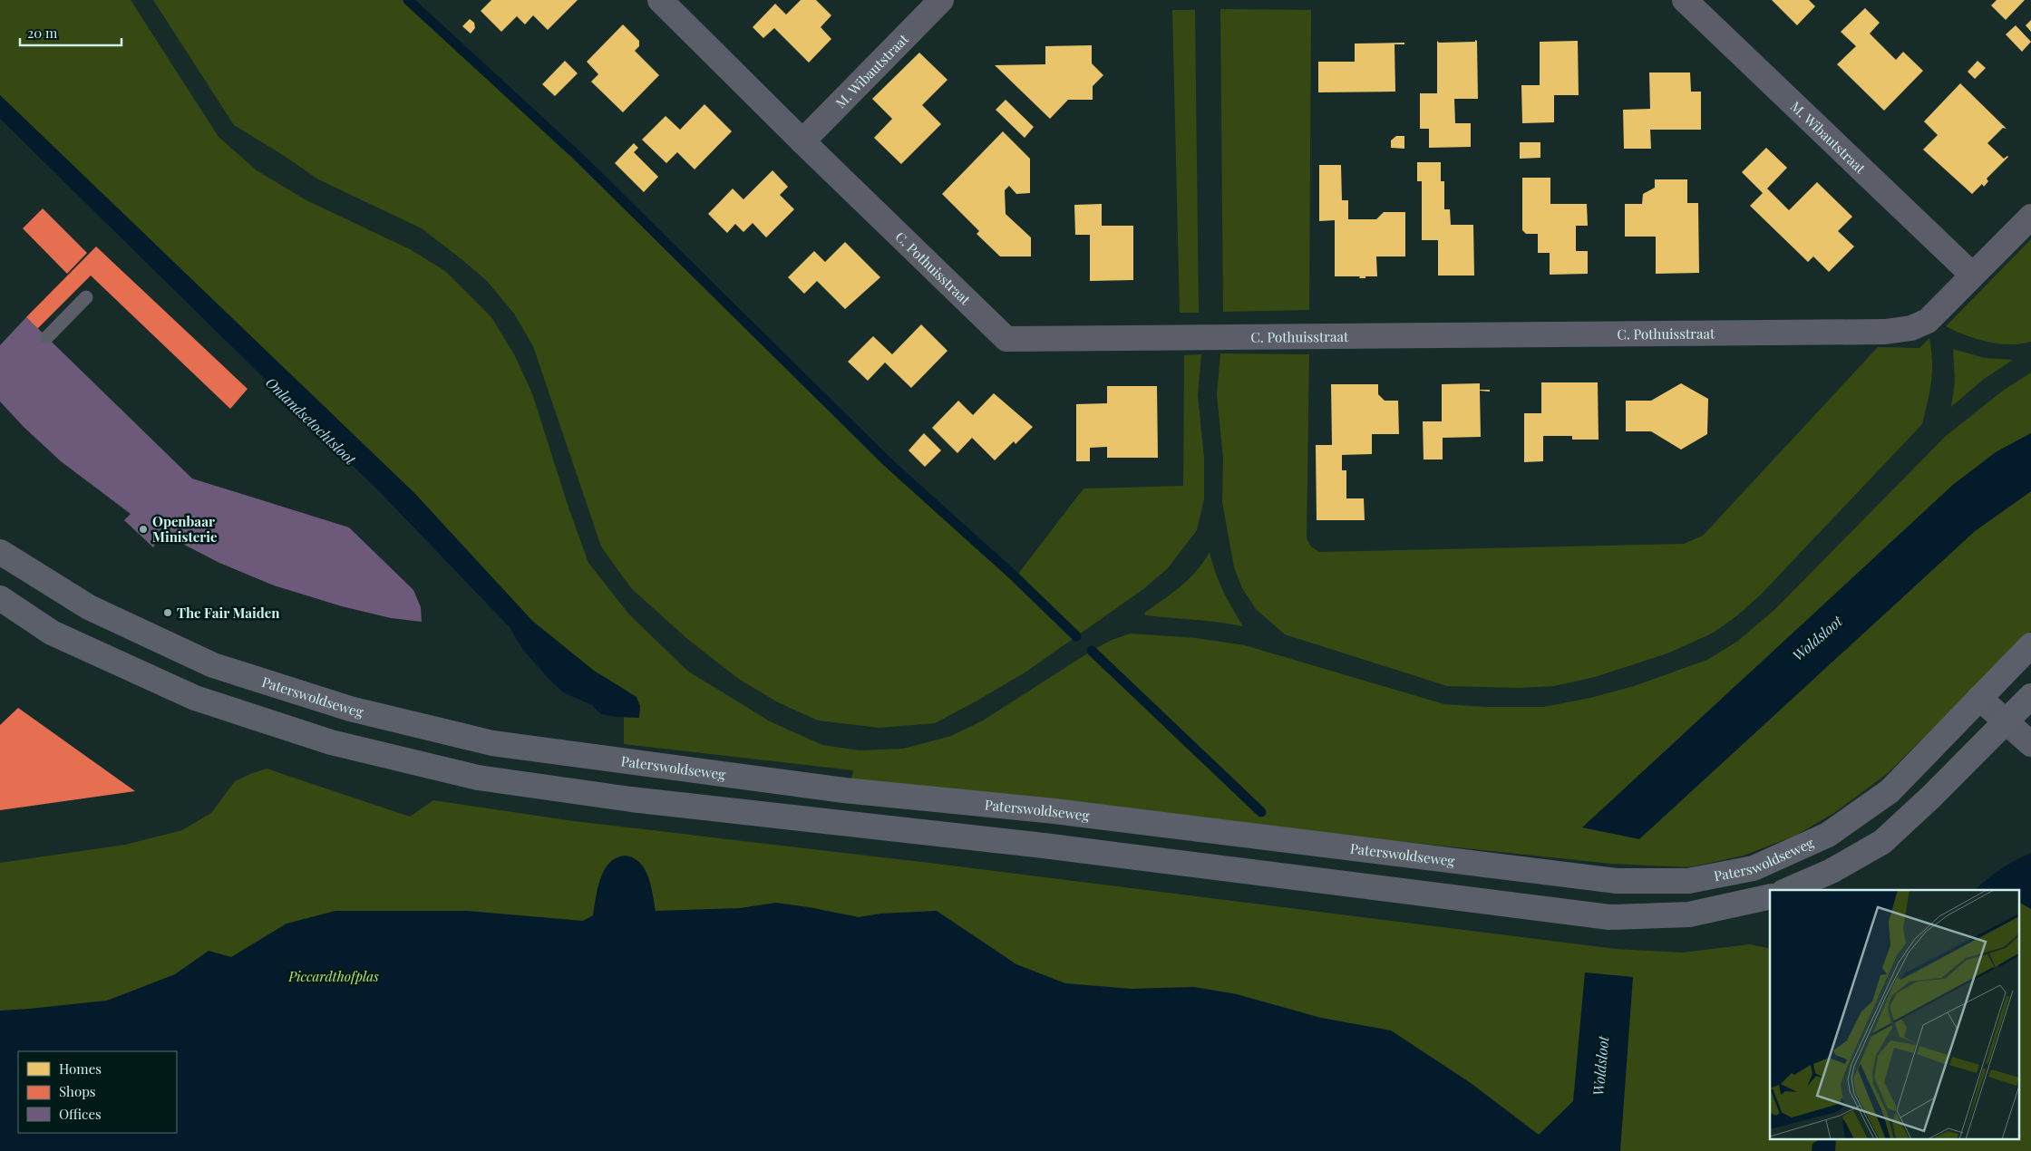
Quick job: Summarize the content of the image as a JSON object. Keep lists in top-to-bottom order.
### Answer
{
  "streets": {
    "main road": ["Paterswoldseweg"],
    "street": ["M. Wibautstraat", "C. Pothuisstraat"]
  },
  "crossings": [
    ["M. Wibautstraat", "C. Pothuisstraat"]
  ],
  "water": ["Onlandsetochtsloot", "Woldsloot"],
  "parks": ["Piccardthofplas"],
  "places": ["Openbaar Ministerie", "The Fair Maiden"],
  "legend": ["Homes", "Shops", "Offices"],
  "scale_bar": "20 m"
}
